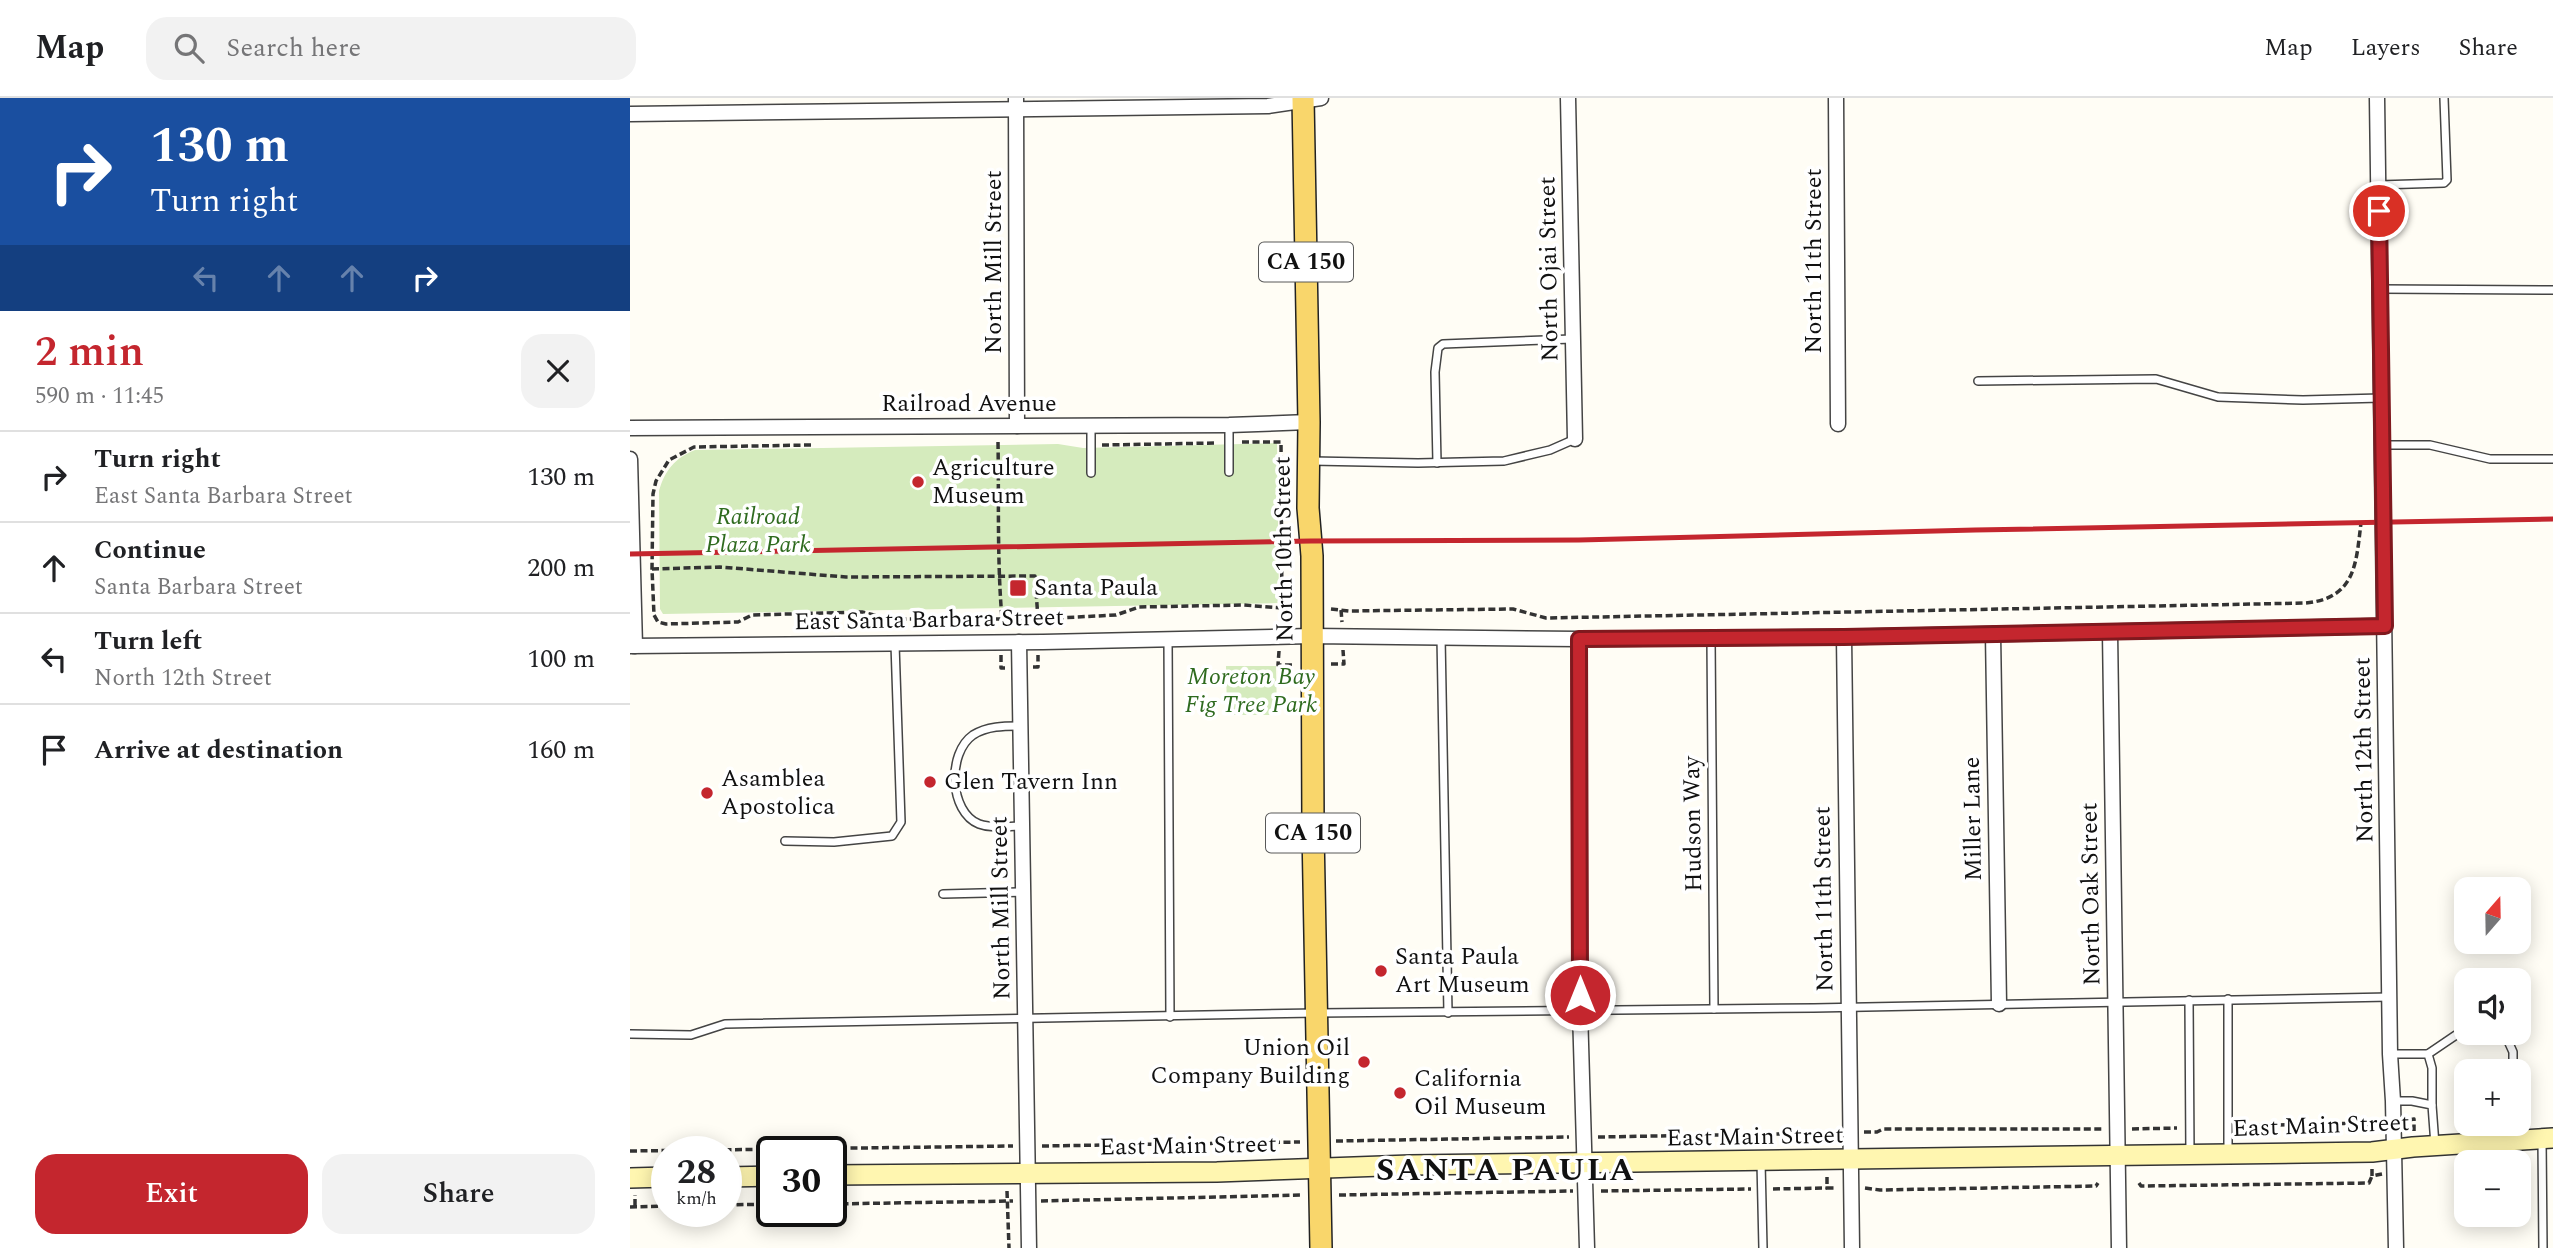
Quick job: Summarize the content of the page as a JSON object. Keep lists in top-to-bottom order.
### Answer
{
  "streets": {
    "main road": ["CA 150", "North 10th Street"],
    "street": [
      "North 11th Street",
      "North Mill Street",
      "North Ojai Street",
      "Railroad Avenue",
      "East Santa Barbara Street",
      "North 12th Street",
      "Miller Lane",
      "North Oak Street",
      "East Main Street"
    ],
    "lane": ["Hudson Way"]
  },
  "crossings": [
    ["North 11th Street", "East Santa Barbara Street"],
    ["North 11th Street", "East Main Street"],
    ["North Mill Street", "Railroad Avenue"],
    ["North Mill Street", "East Santa Barbara Street"],
    ["North Mill Street", "East Main Street"],
    ["CA 150", "North 10th Street"],
    ["CA 150", "East Main Street"],
    ["Railroad Avenue", "North 10th Street"],
    ["North 10th Street", "East Santa Barbara Street"],
    ["North 10th Street", "East Main Street"],
    ["East Santa Barbara Street", "North 12th Street"],
    ["East Santa Barbara Street", "Miller Lane"],
    ["East Santa Barbara Street", "Hudson Way"],
    ["East Santa Barbara Street", "North Oak Street"],
    ["North 12th Street", "East Main Street"],
    ["North Oak Street", "East Main Street"]
  ],
  "districts": ["SANTA PAULA"],
  "parks": ["Railroad Plaza Park", "Moreton Bay Fig Tree Park"],
  "places": {
    "other": [
      "Agriculture Museum",
      "Glen Tavern Inn",
      "Asamblea Apostolica",
      "Santa Paula Art Museum",
      "Union Oil Company Building",
      "California Oil Museum"
    ],
    "transit": ["Santa Paula"]
  },
  "north": "top",
  "page": {
    "header": "Map",
    "search": "Search here",
    "nav": ["Map", "Layers", "Share"],
    "turn": ["130 m", "Turn right"],
    "heading": ["2 min", "590 m · 11:45"],
    "list": [
      {
        "name": "Turn right",
        "note": "East Santa Barbara Street",
        "value": "130 m"
      },
      {
        "name": "Continue",
        "note": "Santa Barbara Street",
        "value": "200 m"
      },
      {
        "name": "Turn left",
        "note": "North 12th Street",
        "value": "100 m"
      },
      {
        "name": "Arrive at destination",
        "value": "160 m"
      }
    ],
    "map_buttons": ["+", "−"],
    "speed": "28 km/h",
    "limit": "30",
    "buttons": ["Exit", "Share"]
  }
}
